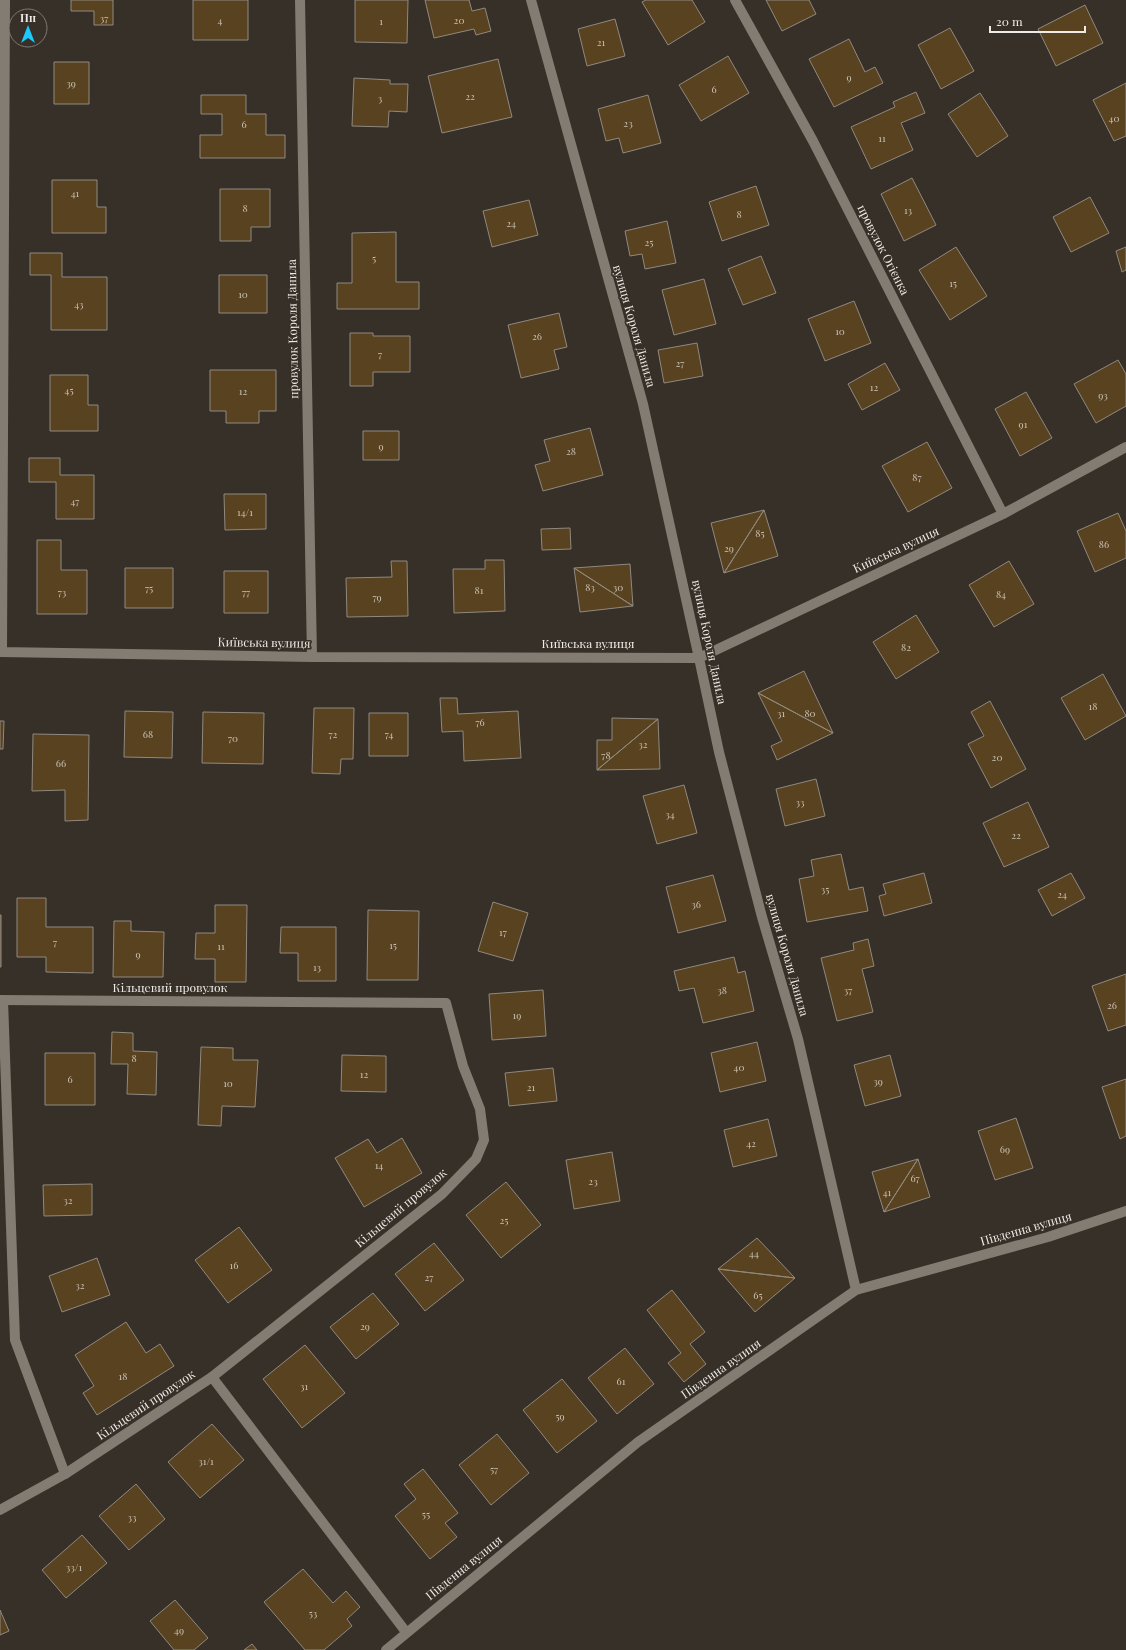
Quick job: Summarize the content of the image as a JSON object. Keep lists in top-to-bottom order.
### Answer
{
  "streets": {
    "street": [
      "провулок Огієнка",
      "вулиця Короля Данила",
      "провулок Короля Данила",
      "Київська вулиця",
      "Кільцевий провулок",
      "Південна вулиця"
    ]
  },
  "crossings": [
    ["провулок Огієнка", "Київська вулиця"],
    ["вулиця Короля Данила", "Київська вулиця"],
    ["вулиця Короля Данила", "Південна вулиця"],
    ["провулок Короля Данила", "Київська вулиця"]
  ],
  "house_numbers": [
    "37",
    "4",
    "20",
    "1",
    "21",
    "9",
    "39",
    "6",
    "22",
    "3",
    "40",
    "23",
    "6",
    "11",
    "41",
    "8",
    "13",
    "8",
    "24",
    "25",
    "5",
    "15",
    "10",
    "43",
    "10",
    "26",
    "7",
    "27",
    "12",
    "45",
    "12",
    "93",
    "91",
    "9",
    "28",
    "87",
    "47",
    "14/1",
    "85",
    "86",
    "29",
    "83",
    "30",
    "75",
    "81",
    "73",
    "77",
    "84",
    "79",
    "82",
    "18",
    "31",
    "80",
    "76",
    "68",
    "72",
    "74",
    "70",
    "32",
    "78",
    "20",
    "66",
    "33",
    "34",
    "22",
    "35",
    "24",
    "36",
    "17",
    "7",
    "15",
    "11",
    "9",
    "13",
    "38",
    "37",
    "26",
    "19",
    "8",
    "40",
    "12",
    "6",
    "39",
    "10",
    "21",
    "42",
    "69",
    "14",
    "67",
    "23",
    "41",
    "32",
    "25",
    "44",
    "16",
    "27",
    "32",
    "65",
    "29",
    "18",
    "61",
    "31",
    "59",
    "31/1",
    "57",
    "55",
    "33",
    "33/1",
    "53",
    "49"
  ],
  "scale_bar": "20 m",
  "north": "top"
}
